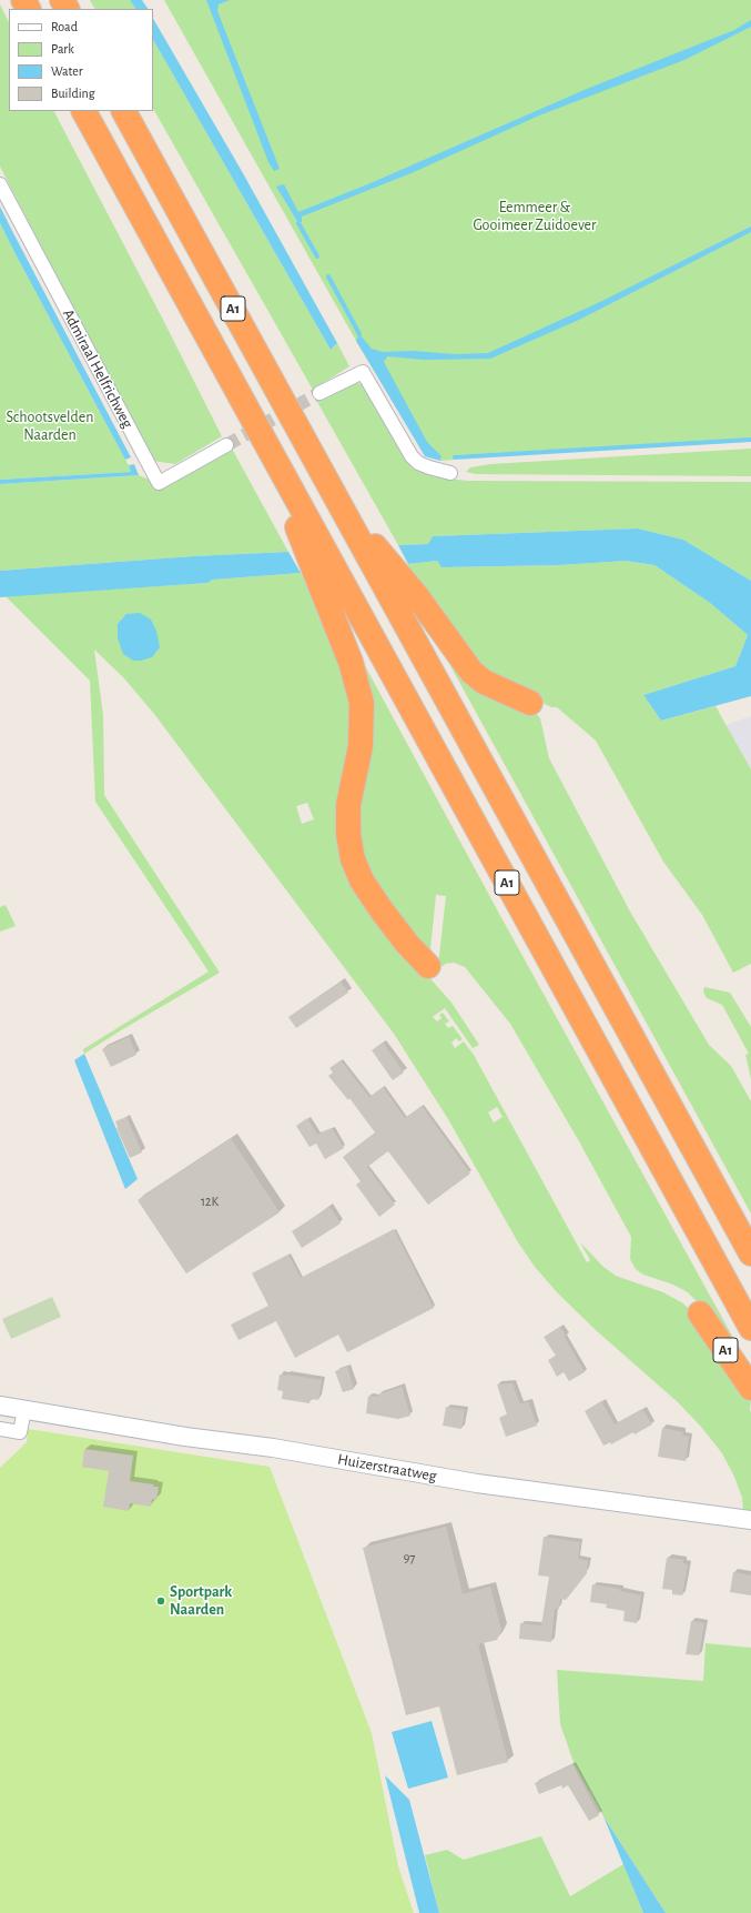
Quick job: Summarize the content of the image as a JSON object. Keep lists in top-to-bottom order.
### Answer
{
  "streets": {
    "highway": ["A1"],
    "street": ["Admiraal Helfrichweg", "Huizerstraatweg"]
  },
  "parks": ["Eemmeer & Gooimeer Zuidoever", "Schootsvelden Naarden"],
  "places": ["Sportpark Naarden"],
  "house_numbers": ["12K", "97"],
  "legend": [
    "Road",
    "Park",
    "Water",
    "Building"
  ]
}
